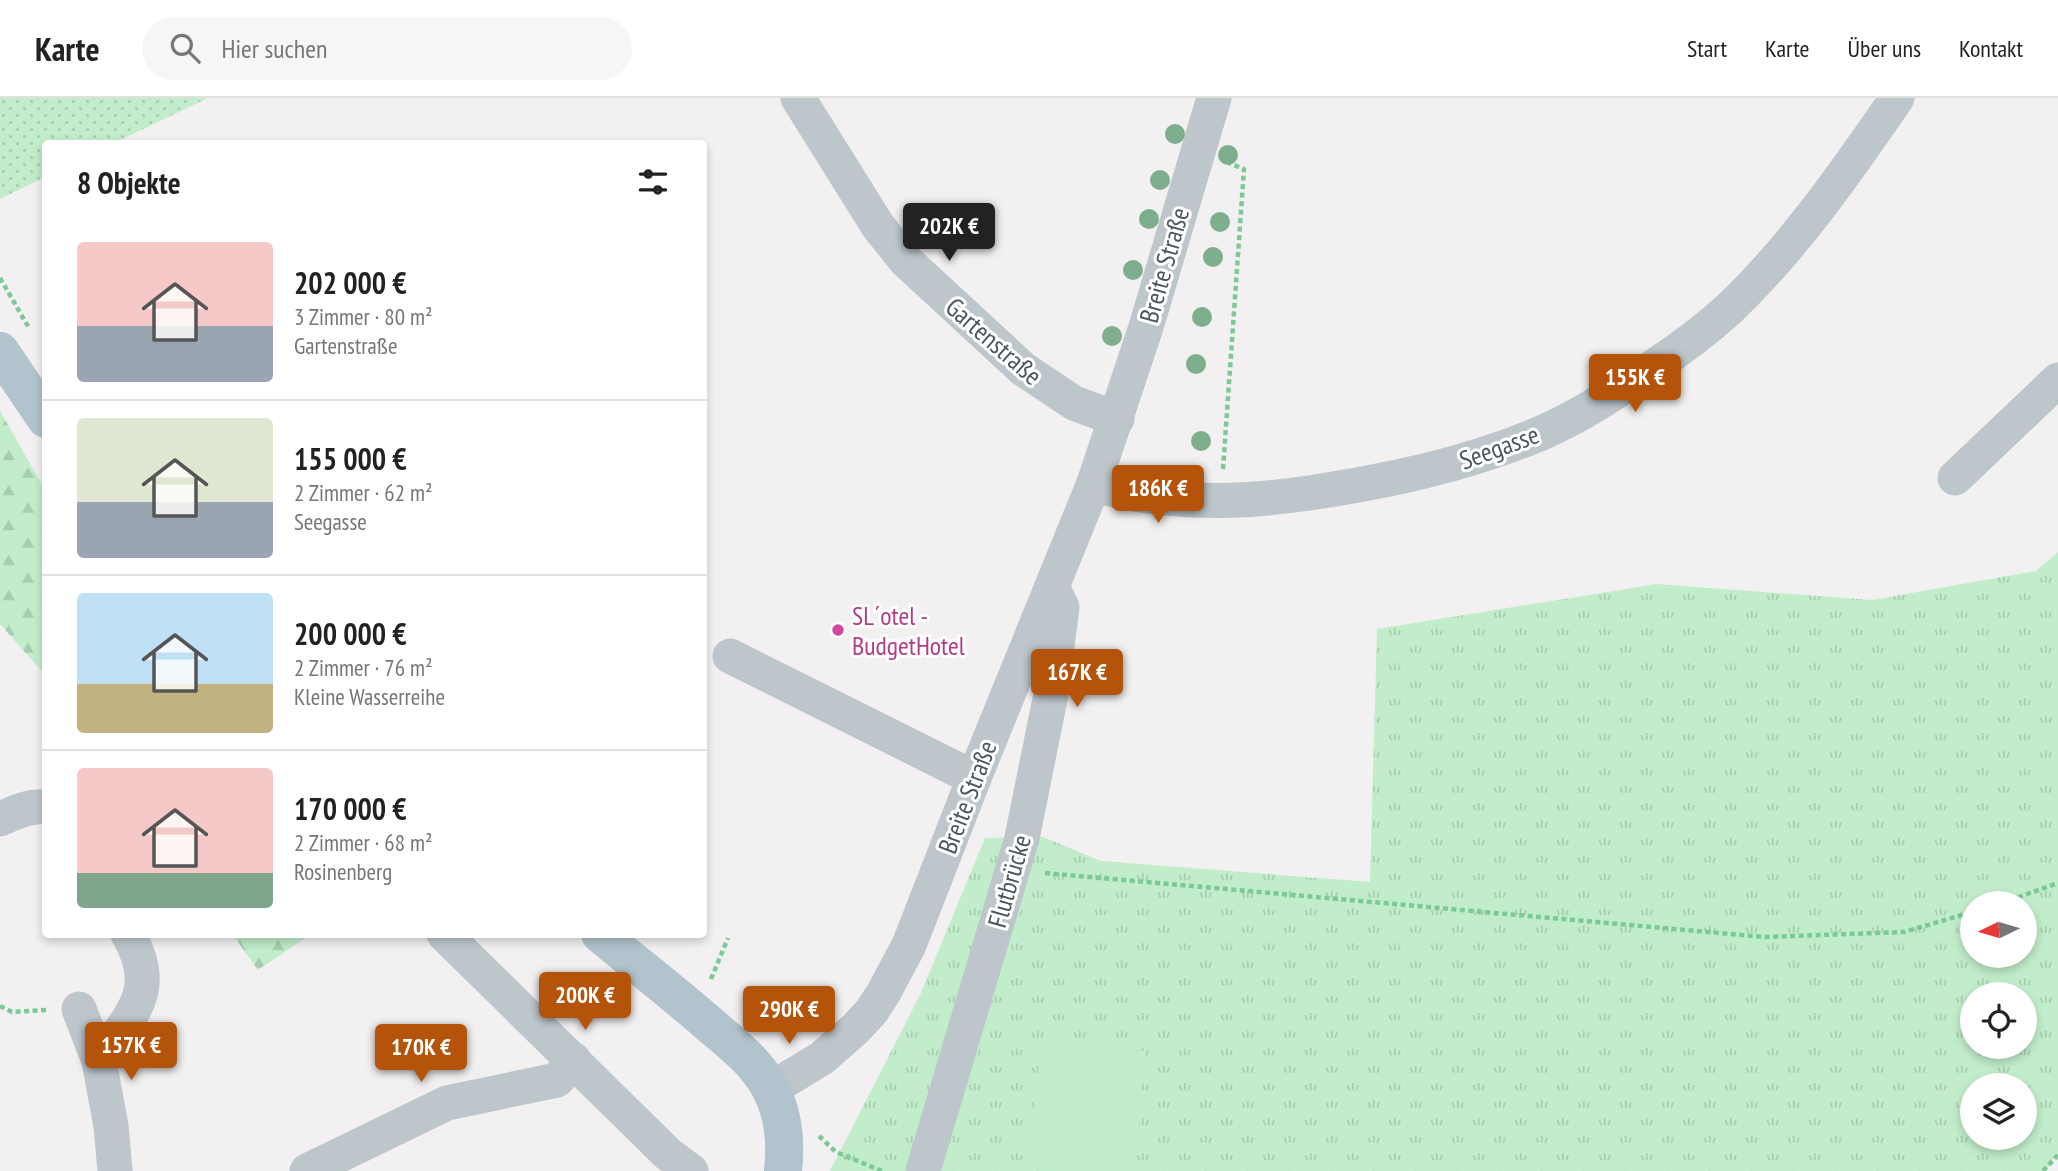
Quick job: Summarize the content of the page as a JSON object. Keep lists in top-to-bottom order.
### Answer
{
  "streets": {
    "street": [
      "Breite Straße",
      "Gartenstraße",
      "Seegasse",
      "Flutbrücke"
    ]
  },
  "crossings": [
    ["Breite Straße", "Gartenstraße"],
    ["Breite Straße", "Seegasse"],
    ["Breite Straße", "Flutbrücke"]
  ],
  "places": ["SL´otel - BudgetHotel"],
  "north": "left",
  "page": {
    "header": "Karte",
    "search": "Hier suchen",
    "nav": [
      "Start",
      "Karte",
      "Über uns",
      "Kontakt"
    ],
    "heading": "8 Objekte",
    "price": [
      "202K €",
      "155K €",
      "186K €",
      "167K €",
      "200K €",
      "290K €",
      "157K €",
      "170K €"
    ],
    "list": [
      {
        "name": "202 000 €",
        "note": "3 Zimmer · 80 m² · Gartenstraße"
      },
      {
        "name": "155 000 €",
        "note": "2 Zimmer · 62 m² · Seegasse"
      },
      {
        "name": "200 000 €",
        "note": "2 Zimmer · 76 m² · Kleine Wasserreihe"
      },
      {
        "name": "170 000 €",
        "note": "2 Zimmer · 68 m² · Rosinenberg"
      }
    ]
  }
}
